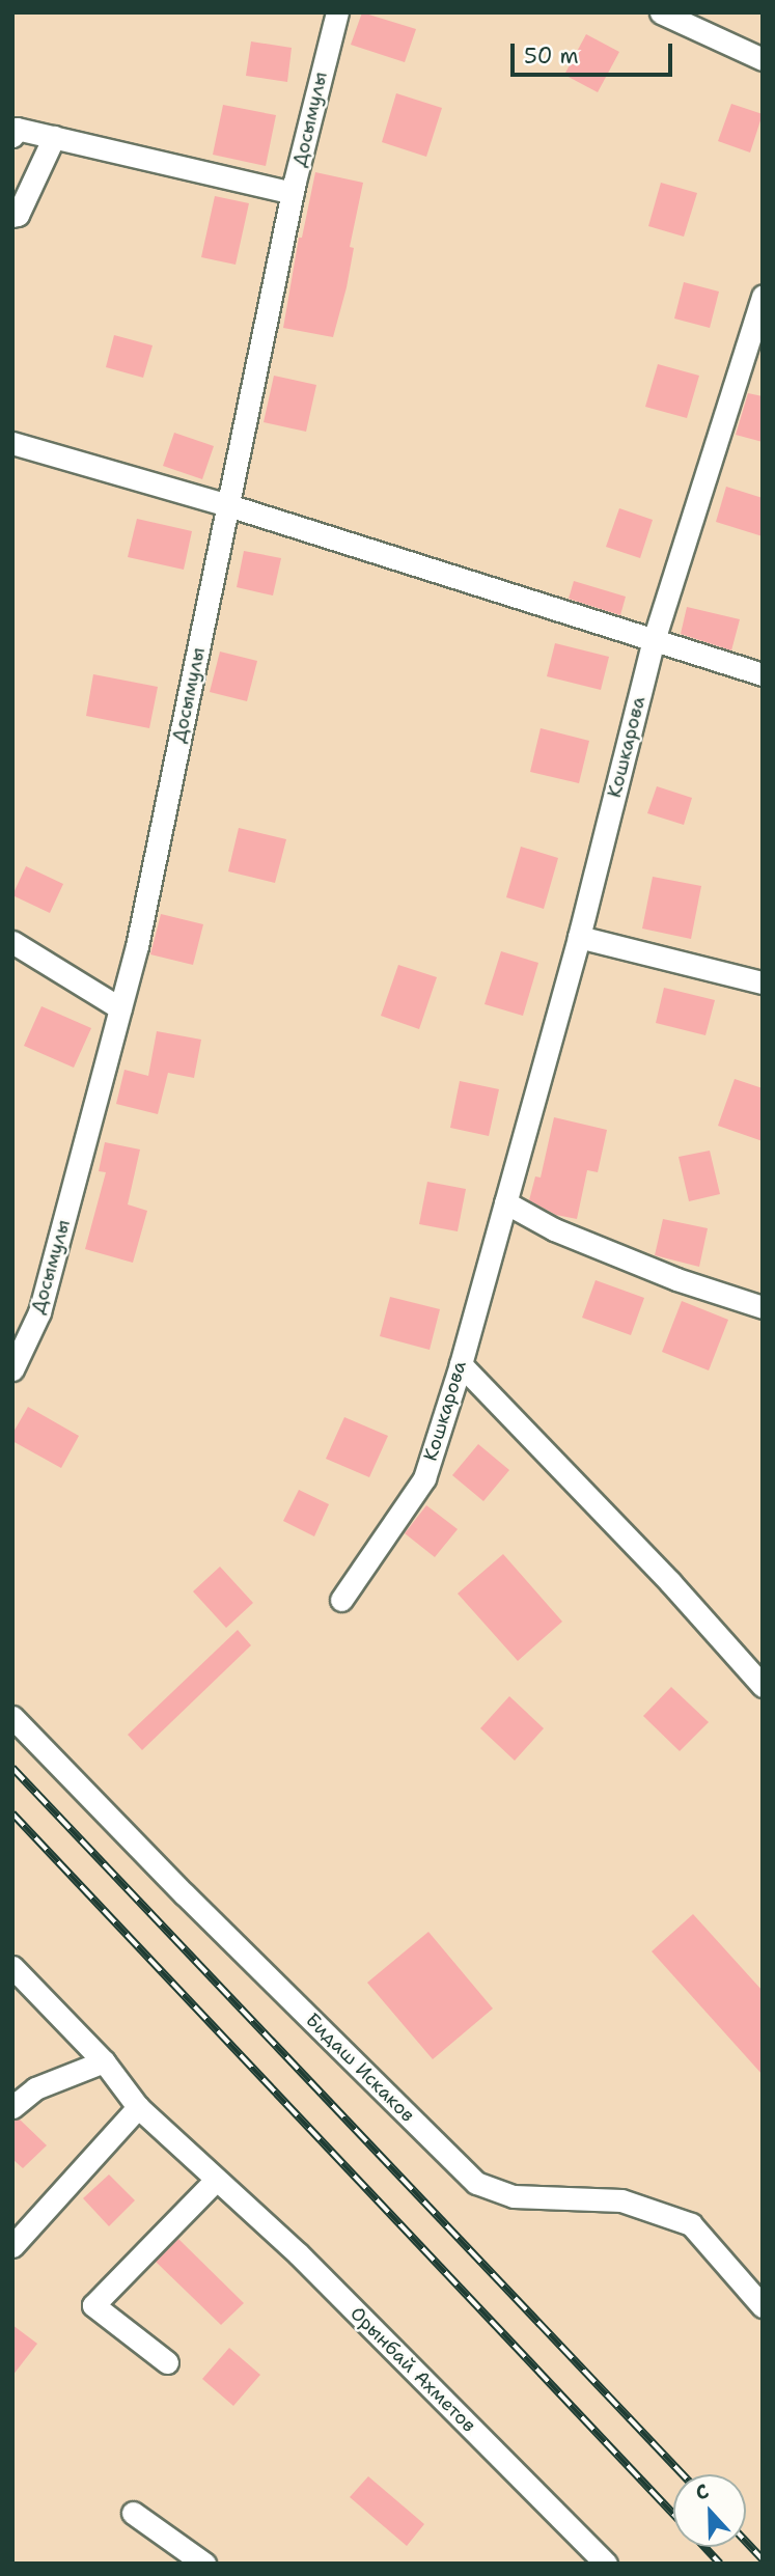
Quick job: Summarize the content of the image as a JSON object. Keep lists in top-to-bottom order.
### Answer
{
  "streets": {
    "street": [
      "Досымулы",
      "Кошкарова",
      "Бидаш Искаков",
      "Орынбай Ахметов"
    ]
  },
  "scale_bar": "50 m",
  "north": "top"
}
